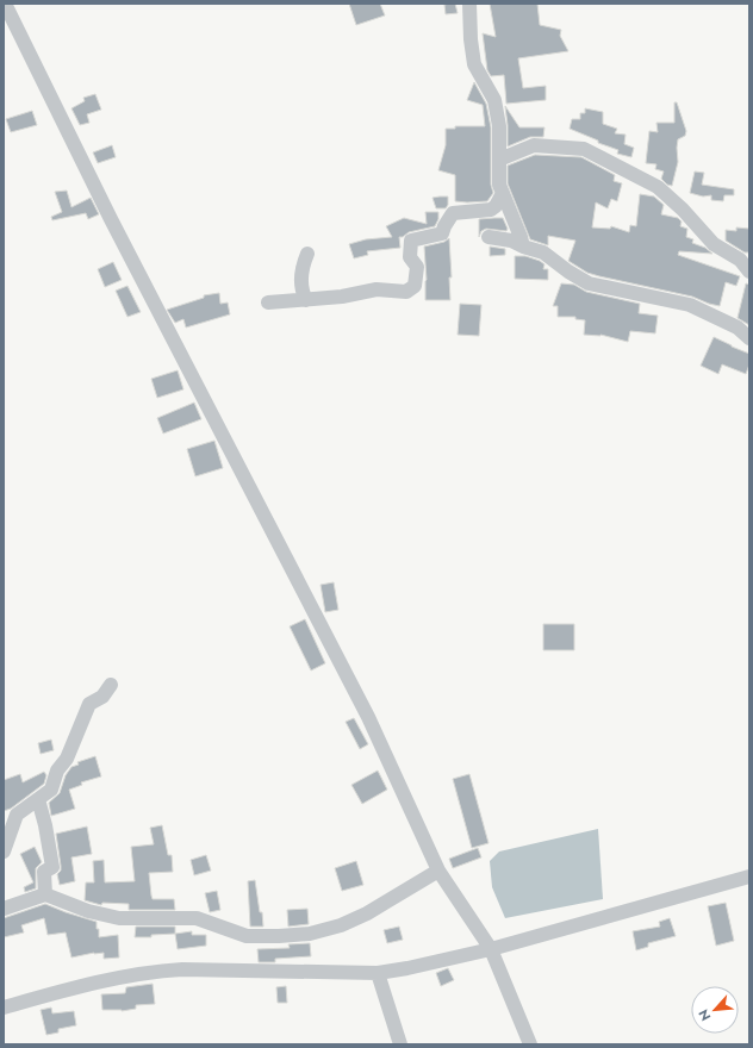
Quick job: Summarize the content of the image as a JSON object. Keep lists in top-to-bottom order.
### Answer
{
  "north": "bottom left"
}
